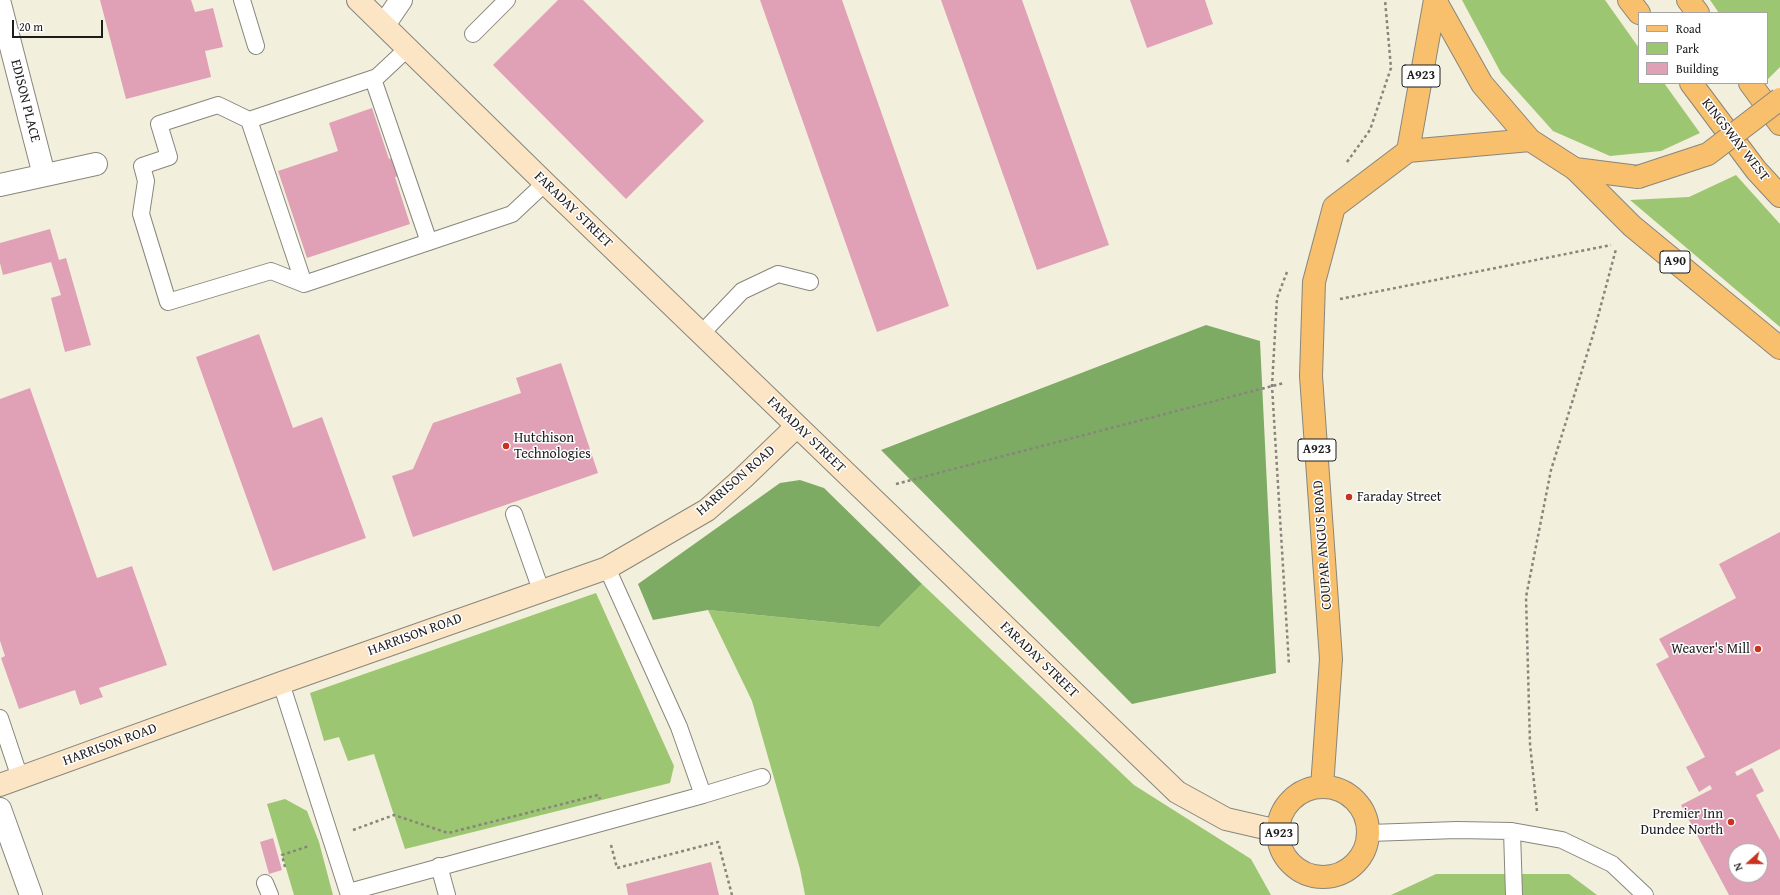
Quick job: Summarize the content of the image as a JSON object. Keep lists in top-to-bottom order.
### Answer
{
  "streets": {
    "main road": [
      "A923",
      "KINGSWAY WEST",
      "A90",
      "COUPAR ANGUS ROAD"
    ],
    "street": ["EDISON PLACE", "FARADAY STREET", "HARRISON ROAD"]
  },
  "crossings": [
    ["A923", "FARADAY STREET"],
    ["A923", "COUPAR ANGUS ROAD"],
    ["FARADAY STREET", "HARRISON ROAD"],
    ["FARADAY STREET", "COUPAR ANGUS ROAD"]
  ],
  "places": [
    "Hutchison Technologies",
    "Faraday Street",
    "Weaver's Mill",
    "Premier Inn Dundee North"
  ],
  "legend": ["Road", "Park", "Building"],
  "scale_bar": "20 m",
  "north": "left"
}
